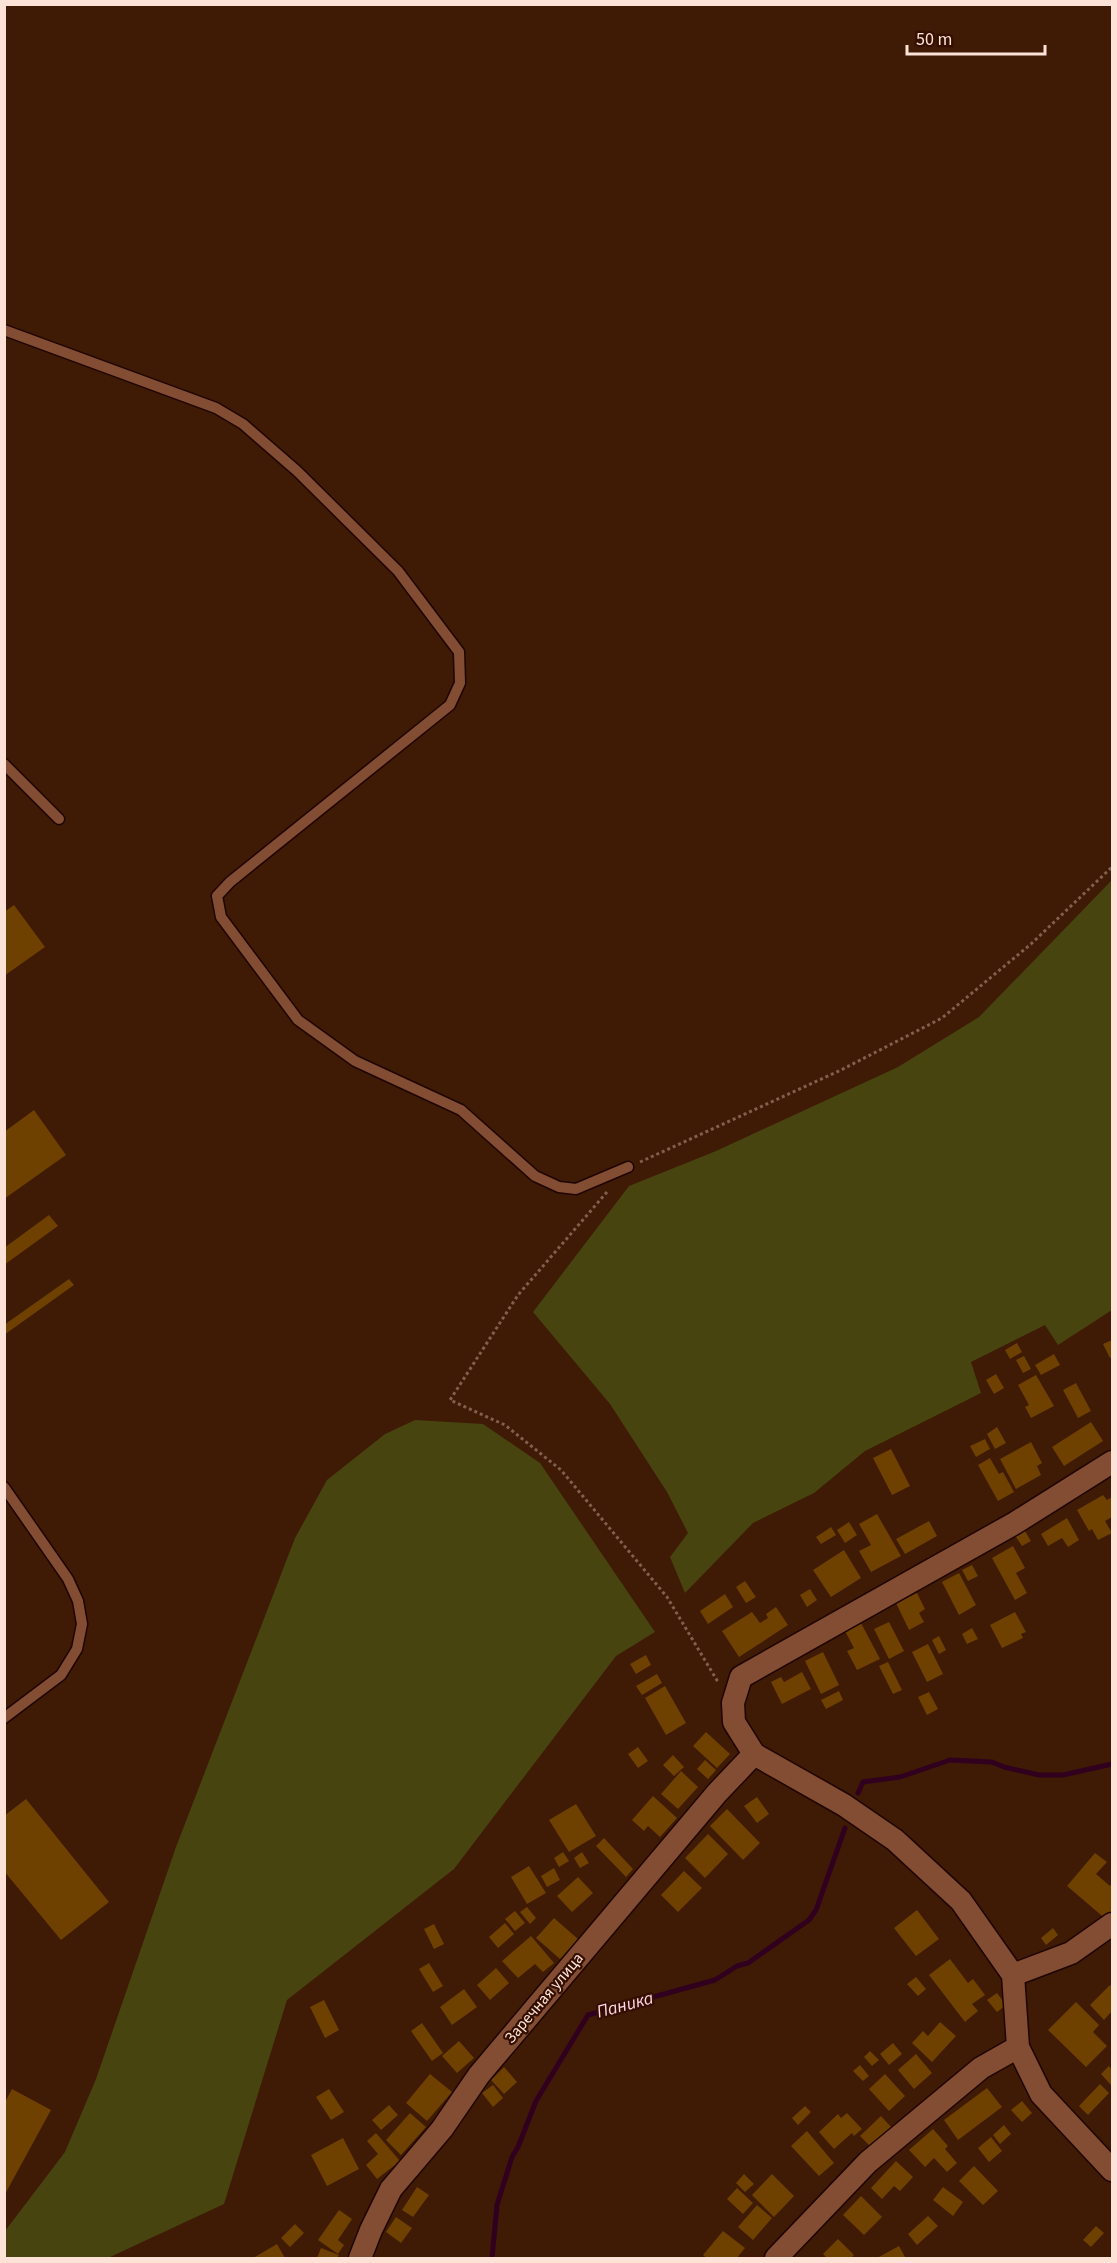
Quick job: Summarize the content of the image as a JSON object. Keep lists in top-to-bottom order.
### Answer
{
  "streets": {
    "street": ["Заречная улица"]
  },
  "water": ["Паника"],
  "scale_bar": "50 m"
}
